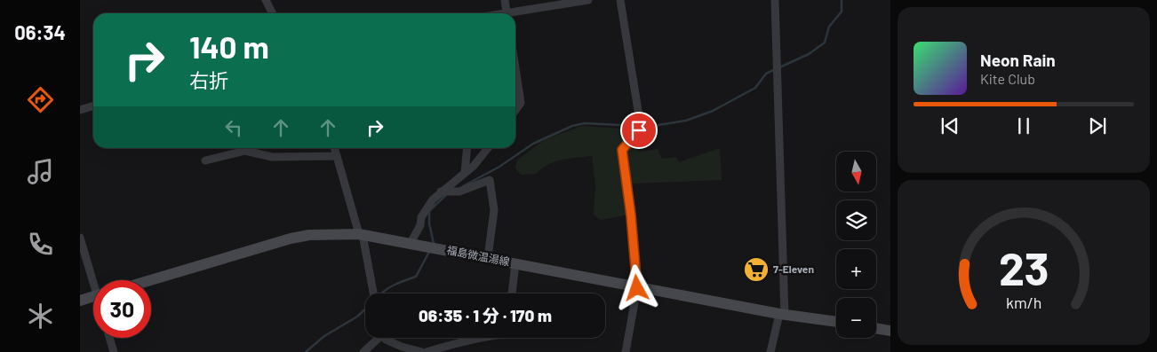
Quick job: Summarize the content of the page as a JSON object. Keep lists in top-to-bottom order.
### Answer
{
  "streets": {
    "main road": ["福島微温湯線"]
  },
  "places": {
    "supermarket": ["7-Eleven"]
  },
  "north": "bottom",
  "page": {
    "tabs": "06:34",
    "turn": ["140 m", "右折"],
    "song": ["Neon Rain", "Kite Club"],
    "map_buttons": ["+", "−"],
    "limit": "30",
    "trip": "06:35 · 1 分 · 170 m",
    "gauge": ["23", "km/h"]
  }
}
